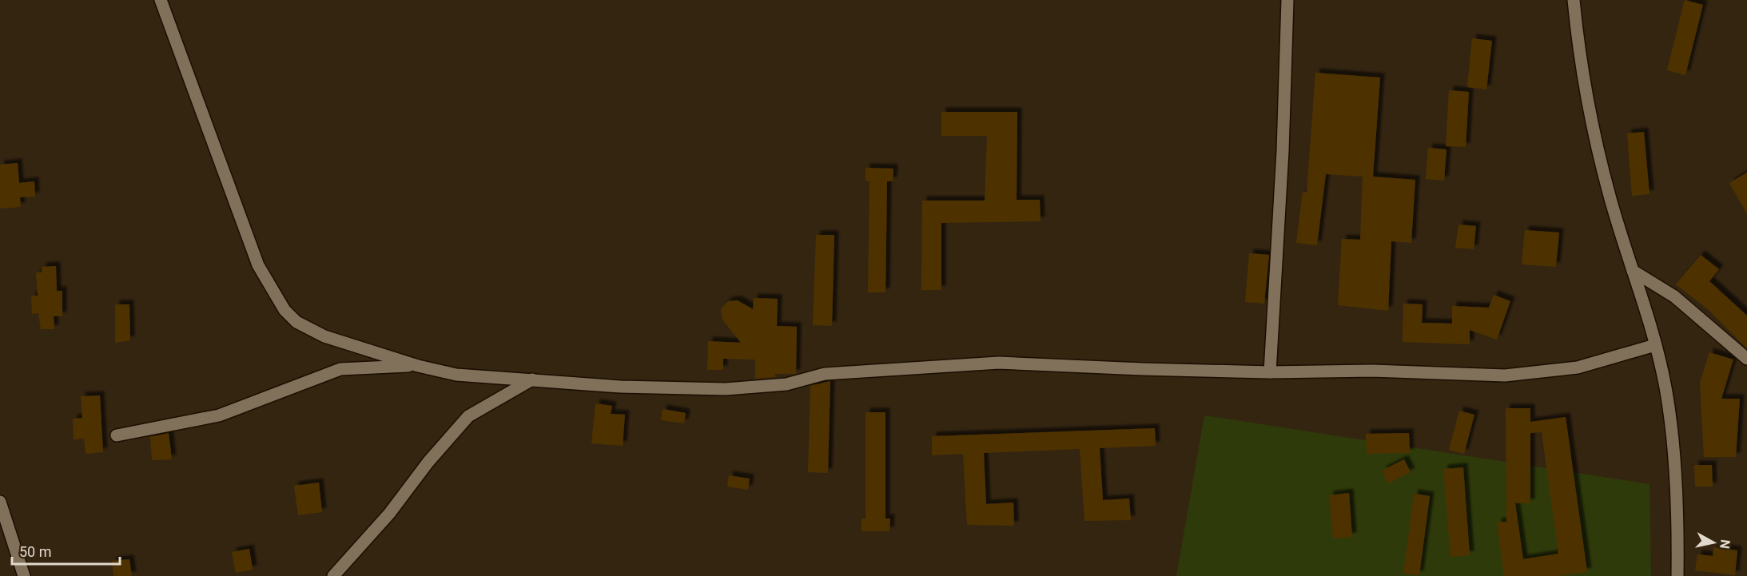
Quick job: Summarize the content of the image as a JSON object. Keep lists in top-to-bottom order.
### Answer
{
  "scale_bar": "50 m",
  "north": "right"
}
